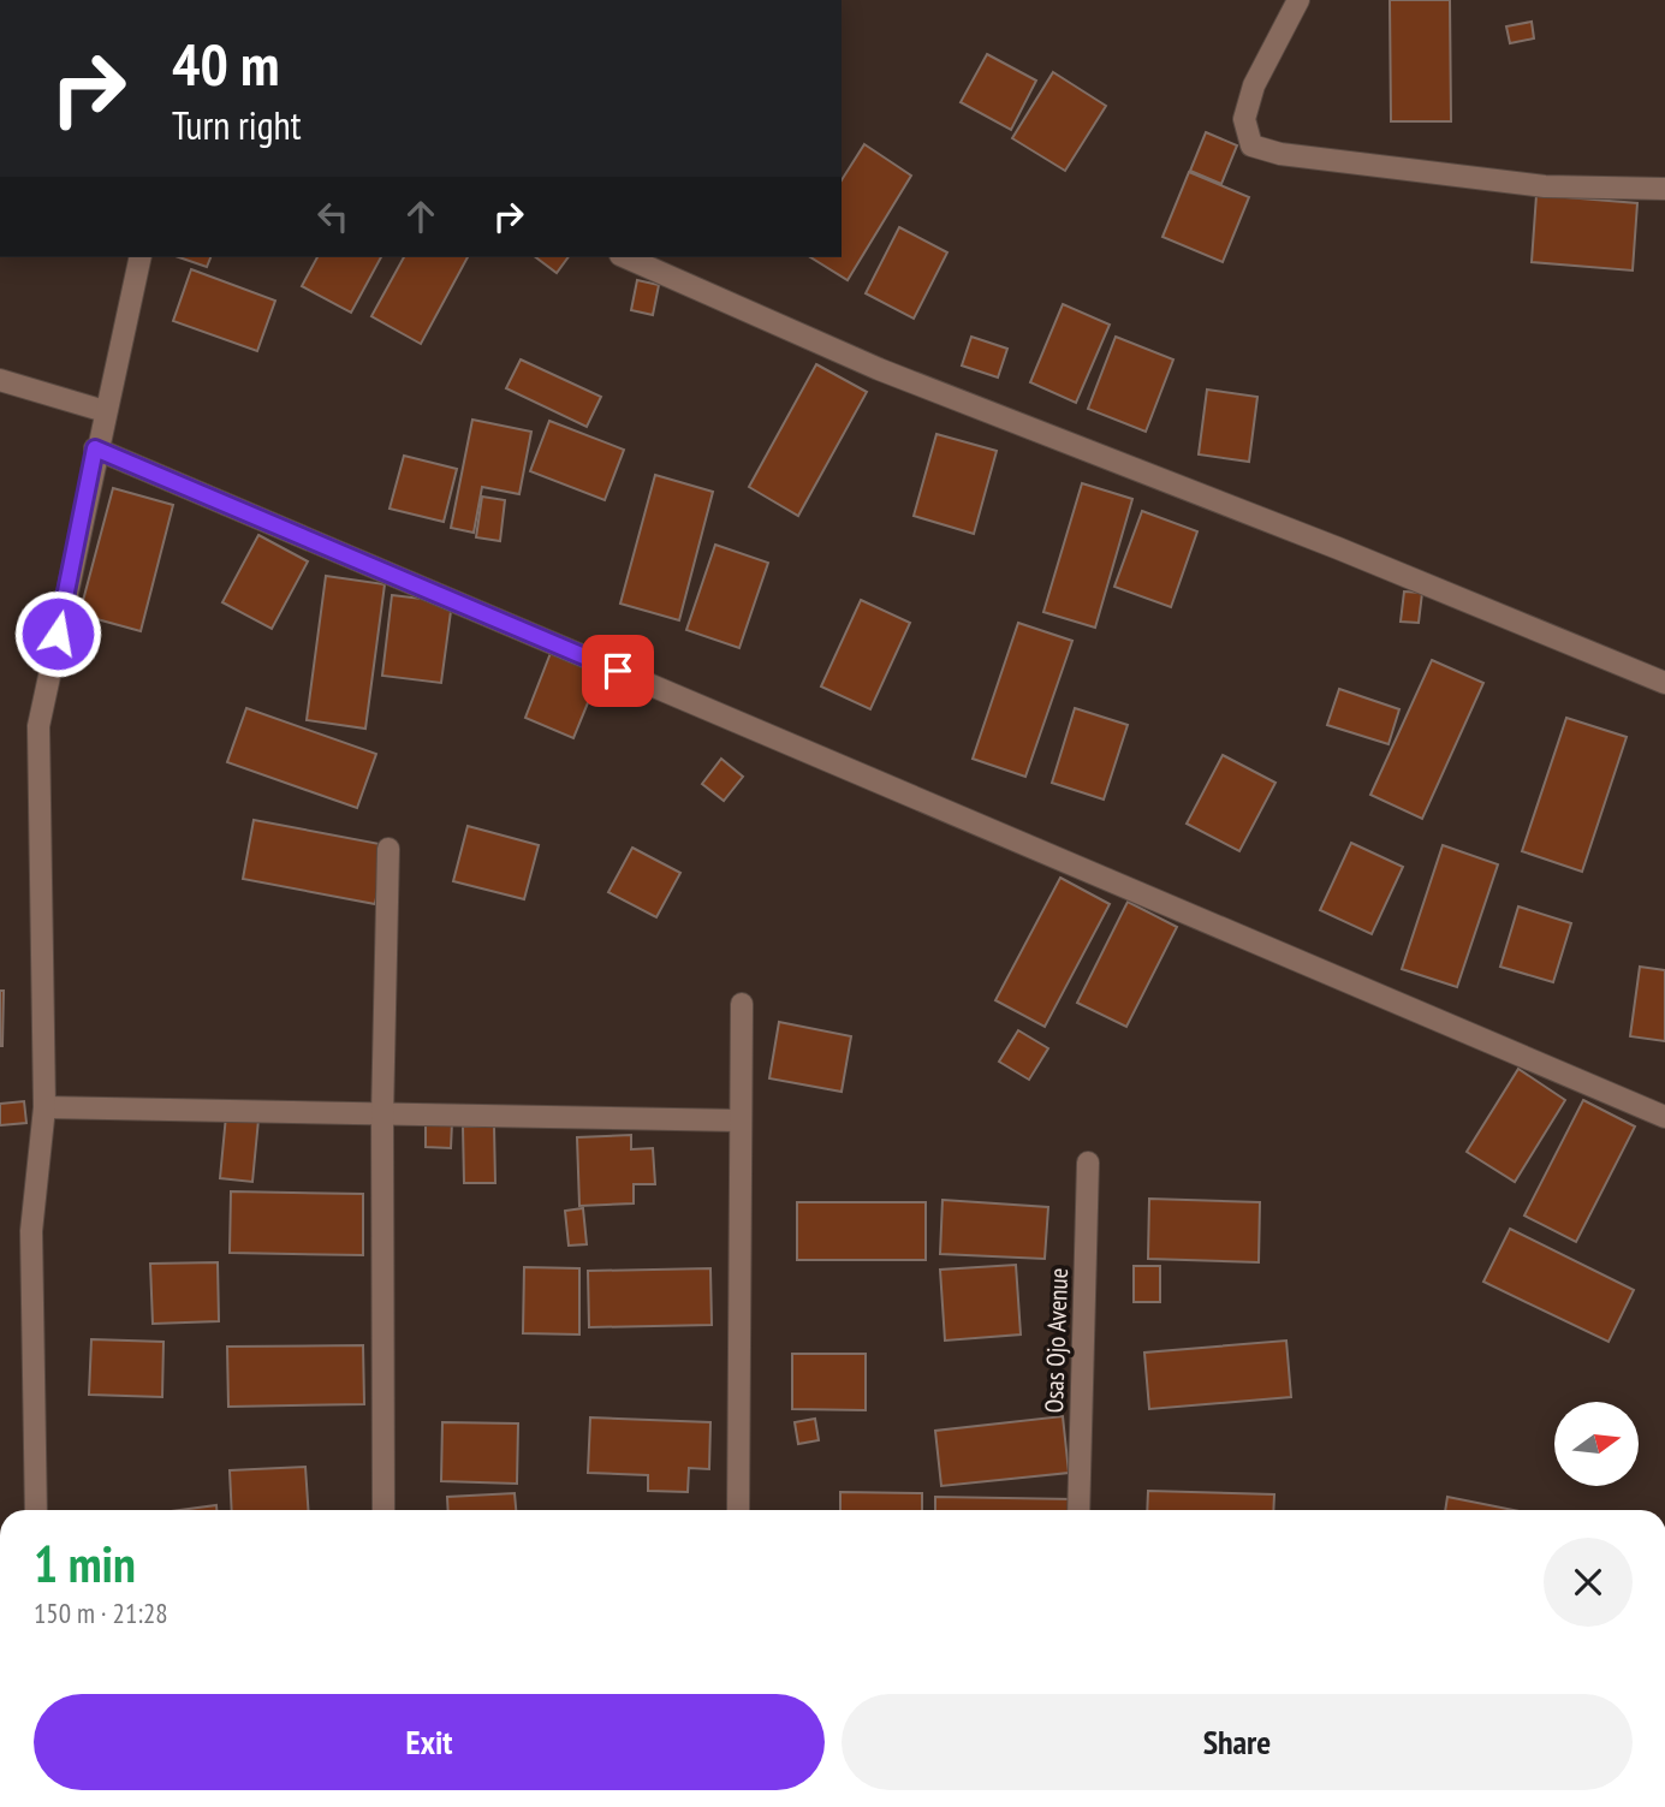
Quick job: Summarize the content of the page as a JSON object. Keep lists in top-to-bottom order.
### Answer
{
  "streets": {
    "street": ["Osas Ojo Avenue"]
  },
  "north": "right",
  "page": {
    "turn": ["40 m", "Turn right"],
    "heading": ["1 min", "150 m · 21:28"],
    "buttons": ["Exit", "Share"]
  }
}
